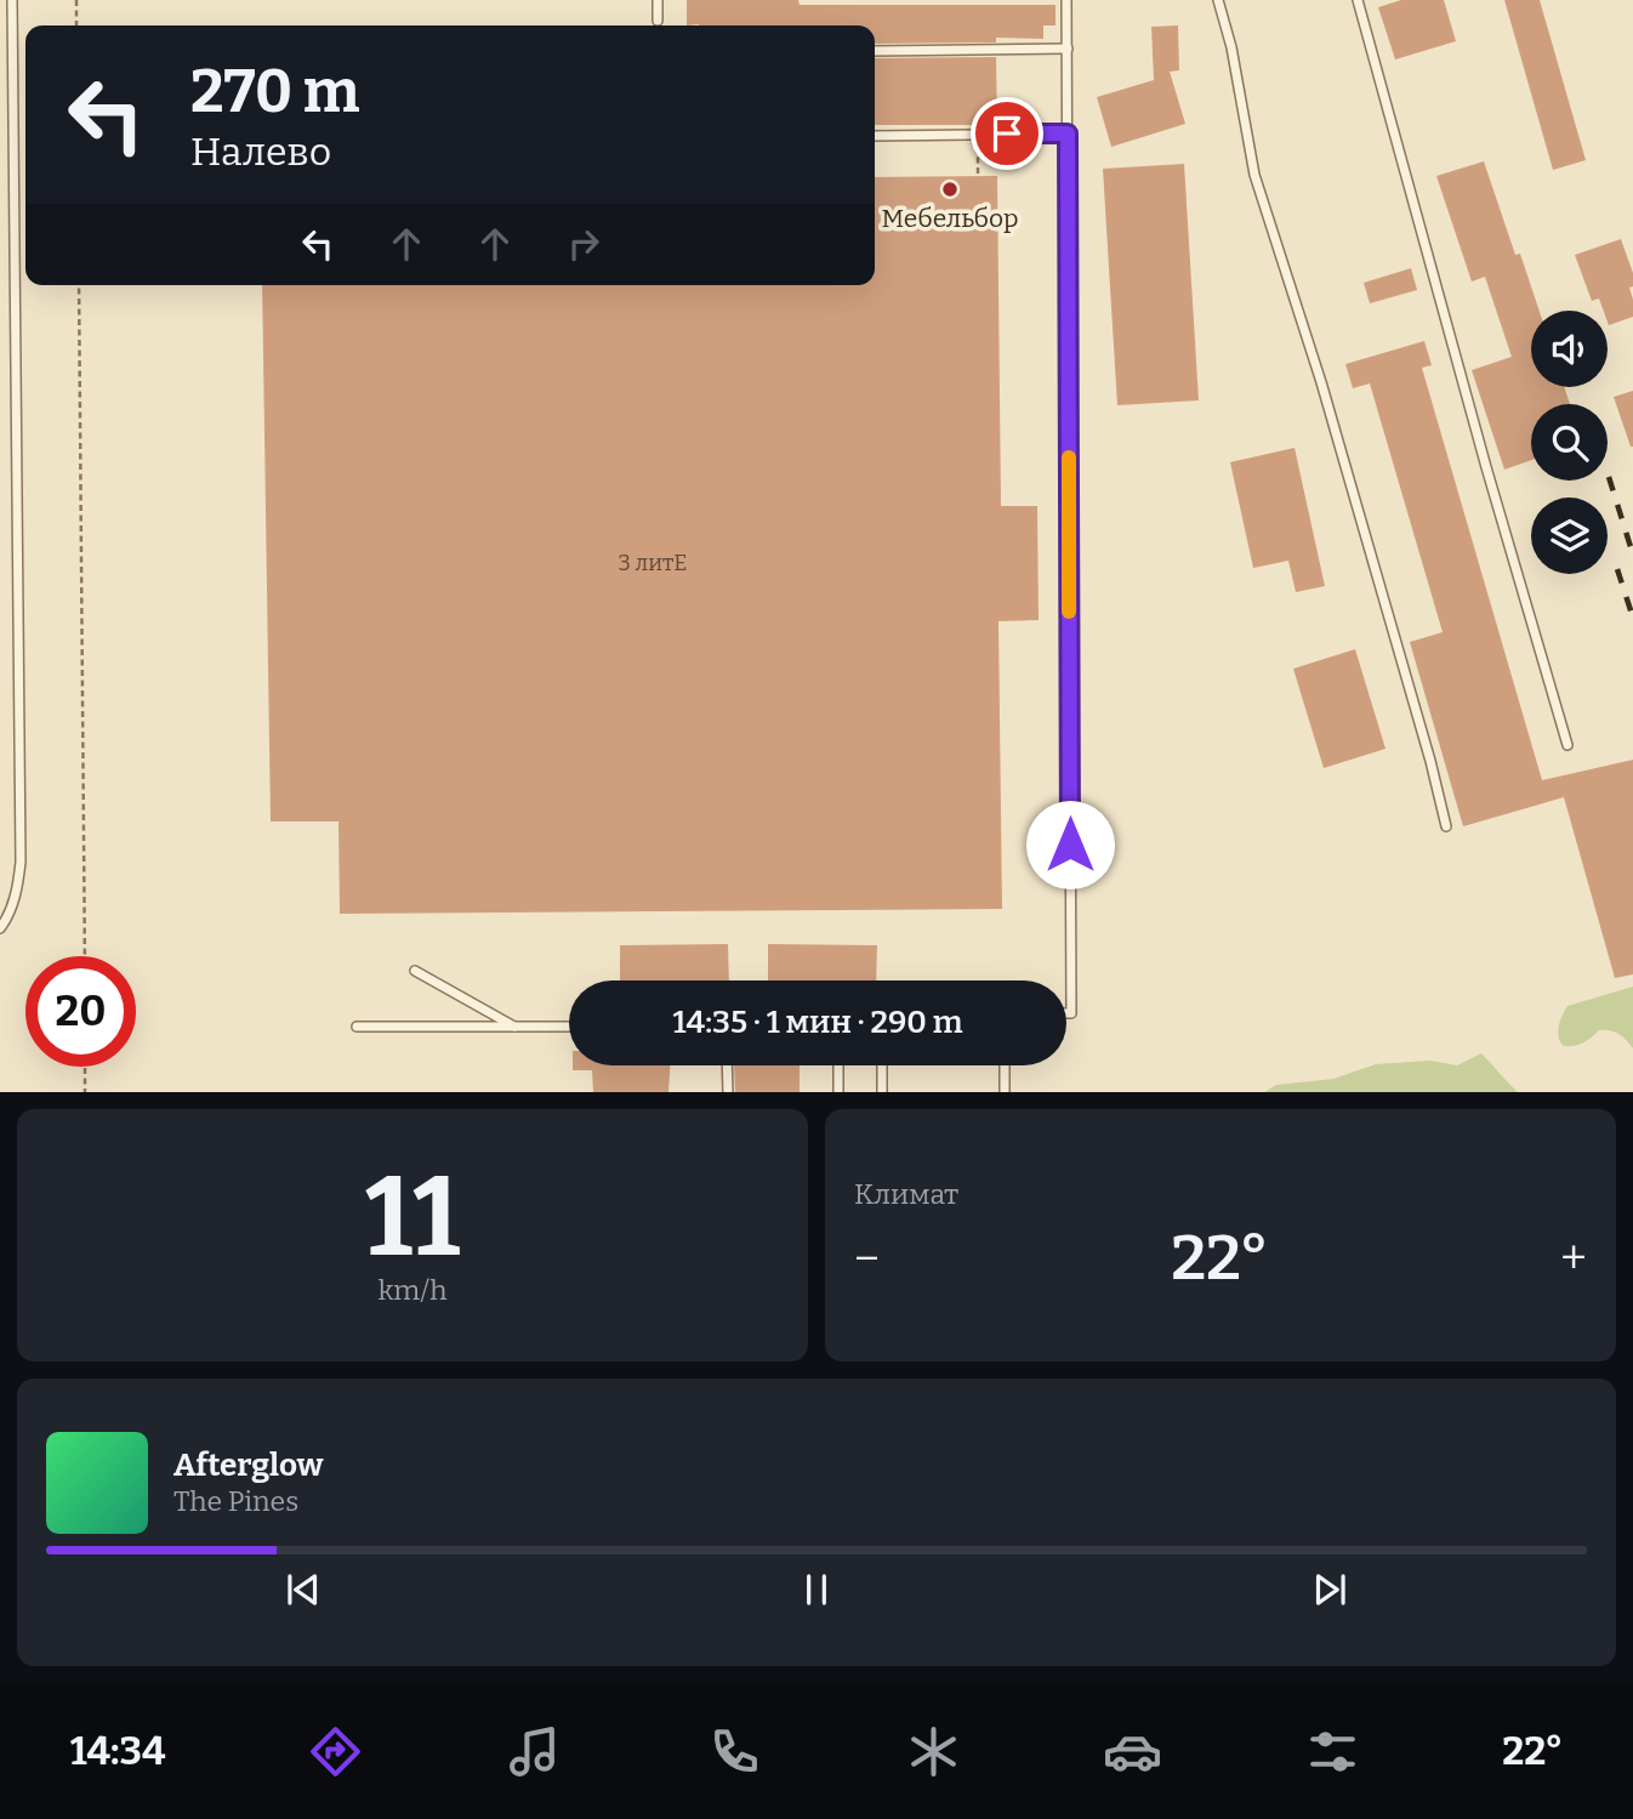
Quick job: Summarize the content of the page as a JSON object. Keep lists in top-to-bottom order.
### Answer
{
  "places": ["Мебельбор"],
  "house_numbers": ["3 литЕ"],
  "page": {
    "turn": ["270 m", "Налево"],
    "limit": "20",
    "trip": "14:35 · 1 мин · 290 m",
    "tile": [
      ["11", "km/h"],
      "Климат"
    ],
    "heat": ["−", "22°", "+"],
    "song": ["Afterglow", "The Pines"],
    "tabs": ["14:34", "22°"]
  }
}
